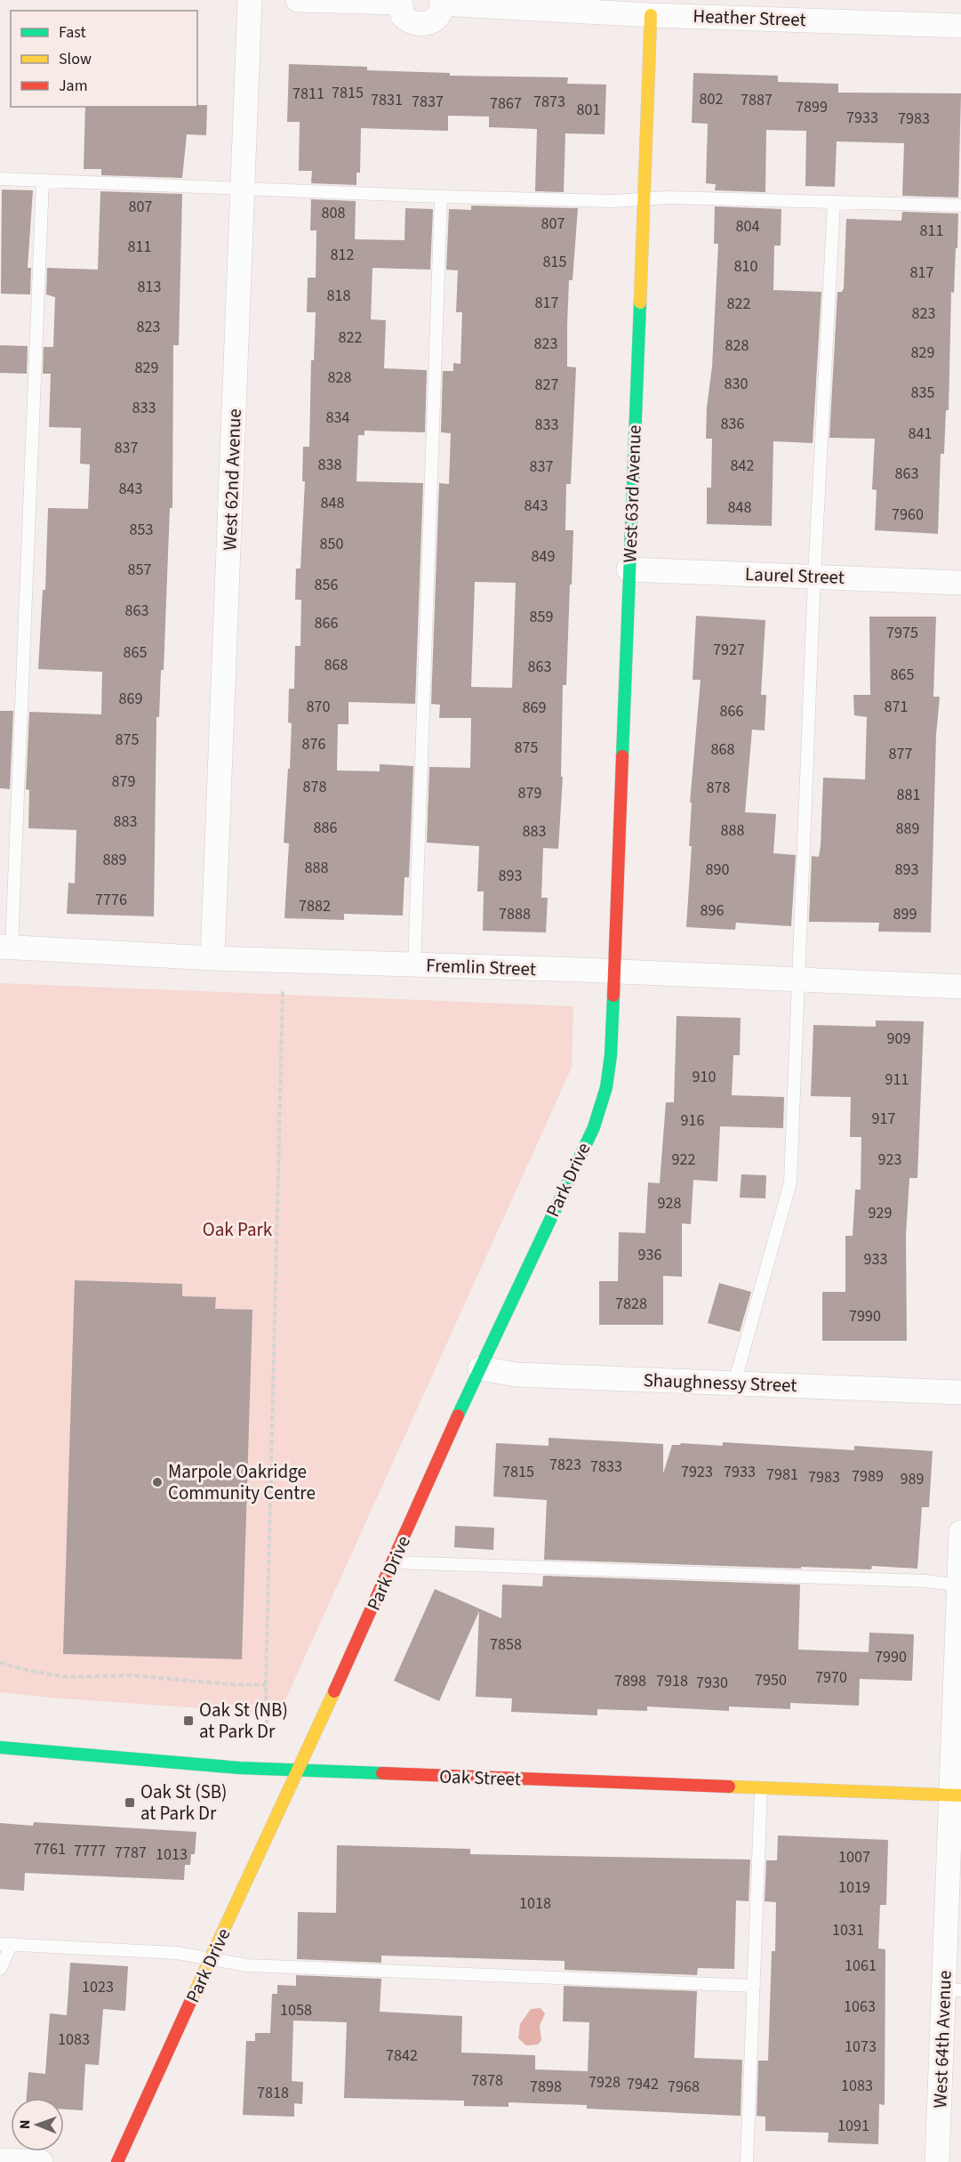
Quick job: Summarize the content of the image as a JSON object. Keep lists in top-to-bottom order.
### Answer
{
  "streets": {
    "street": [
      "Heather Street",
      "West 62nd Avenue",
      "West 63rd Avenue",
      "Laurel Street",
      "Fremlin Street",
      "Park Drive",
      "Shaughnessy Street",
      "Oak Street",
      "West 64th Avenue"
    ]
  },
  "crossings": [
    ["Heather Street", "West 63rd Avenue"],
    ["West 62nd Avenue", "Fremlin Street"],
    ["West 63rd Avenue", "Laurel Street"],
    ["West 63rd Avenue", "Fremlin Street"],
    ["West 63rd Avenue", "Park Drive"],
    ["Fremlin Street", "Park Drive"],
    ["Park Drive", "Shaughnessy Street"],
    ["Park Drive", "Oak Street"],
    ["Oak Street", "West 64th Avenue"]
  ],
  "parks": ["Oak Park"],
  "places": {
    "other": ["Marpole Oakridge Community Centre"],
    "transit": ["Oak St (NB) at Park Dr", "Oak St (SB) at Park Dr"]
  },
  "house_numbers": [
    "7815",
    "7811",
    "802",
    "7831",
    "7887",
    "7837",
    "7873",
    "7867",
    "7899",
    "801",
    "7933",
    "7983",
    "807",
    "808",
    "807",
    "804",
    "811",
    "811",
    "812",
    "815",
    "810",
    "817",
    "813",
    "818",
    "817",
    "822",
    "823",
    "823",
    "822",
    "823",
    "828",
    "829",
    "829",
    "828",
    "830",
    "827",
    "835",
    "833",
    "834",
    "836",
    "833",
    "841",
    "837",
    "838",
    "842",
    "837",
    "863",
    "843",
    "848",
    "843",
    "848",
    "7960",
    "853",
    "850",
    "849",
    "857",
    "856",
    "863",
    "859",
    "866",
    "7975",
    "7927",
    "865",
    "868",
    "863",
    "865",
    "869",
    "870",
    "871",
    "869",
    "866",
    "875",
    "876",
    "875",
    "868",
    "877",
    "879",
    "878",
    "878",
    "879",
    "881",
    "883",
    "886",
    "889",
    "888",
    "883",
    "889",
    "888",
    "890",
    "893",
    "893",
    "7776",
    "7882",
    "896",
    "7888",
    "899",
    "909",
    "910",
    "911",
    "917",
    "916",
    "922",
    "923",
    "928",
    "929",
    "936",
    "933",
    "7828",
    "7990",
    "7823",
    "7833",
    "7815",
    "7923",
    "7933",
    "7981",
    "7989",
    "7983",
    "989",
    "7858",
    "7990",
    "7970",
    "7950",
    "7898",
    "7918",
    "7930",
    "7761",
    "7777",
    "7787",
    "1013",
    "1007",
    "1019",
    "1018",
    "1031",
    "1061",
    "1023",
    "1063",
    "1058",
    "1083",
    "1073",
    "7842",
    "7878",
    "7928",
    "7942",
    "1083",
    "7898",
    "7968",
    "7818",
    "1091"
  ],
  "legend": ["Fast", "Slow", "Jam"],
  "north": "left"
}
